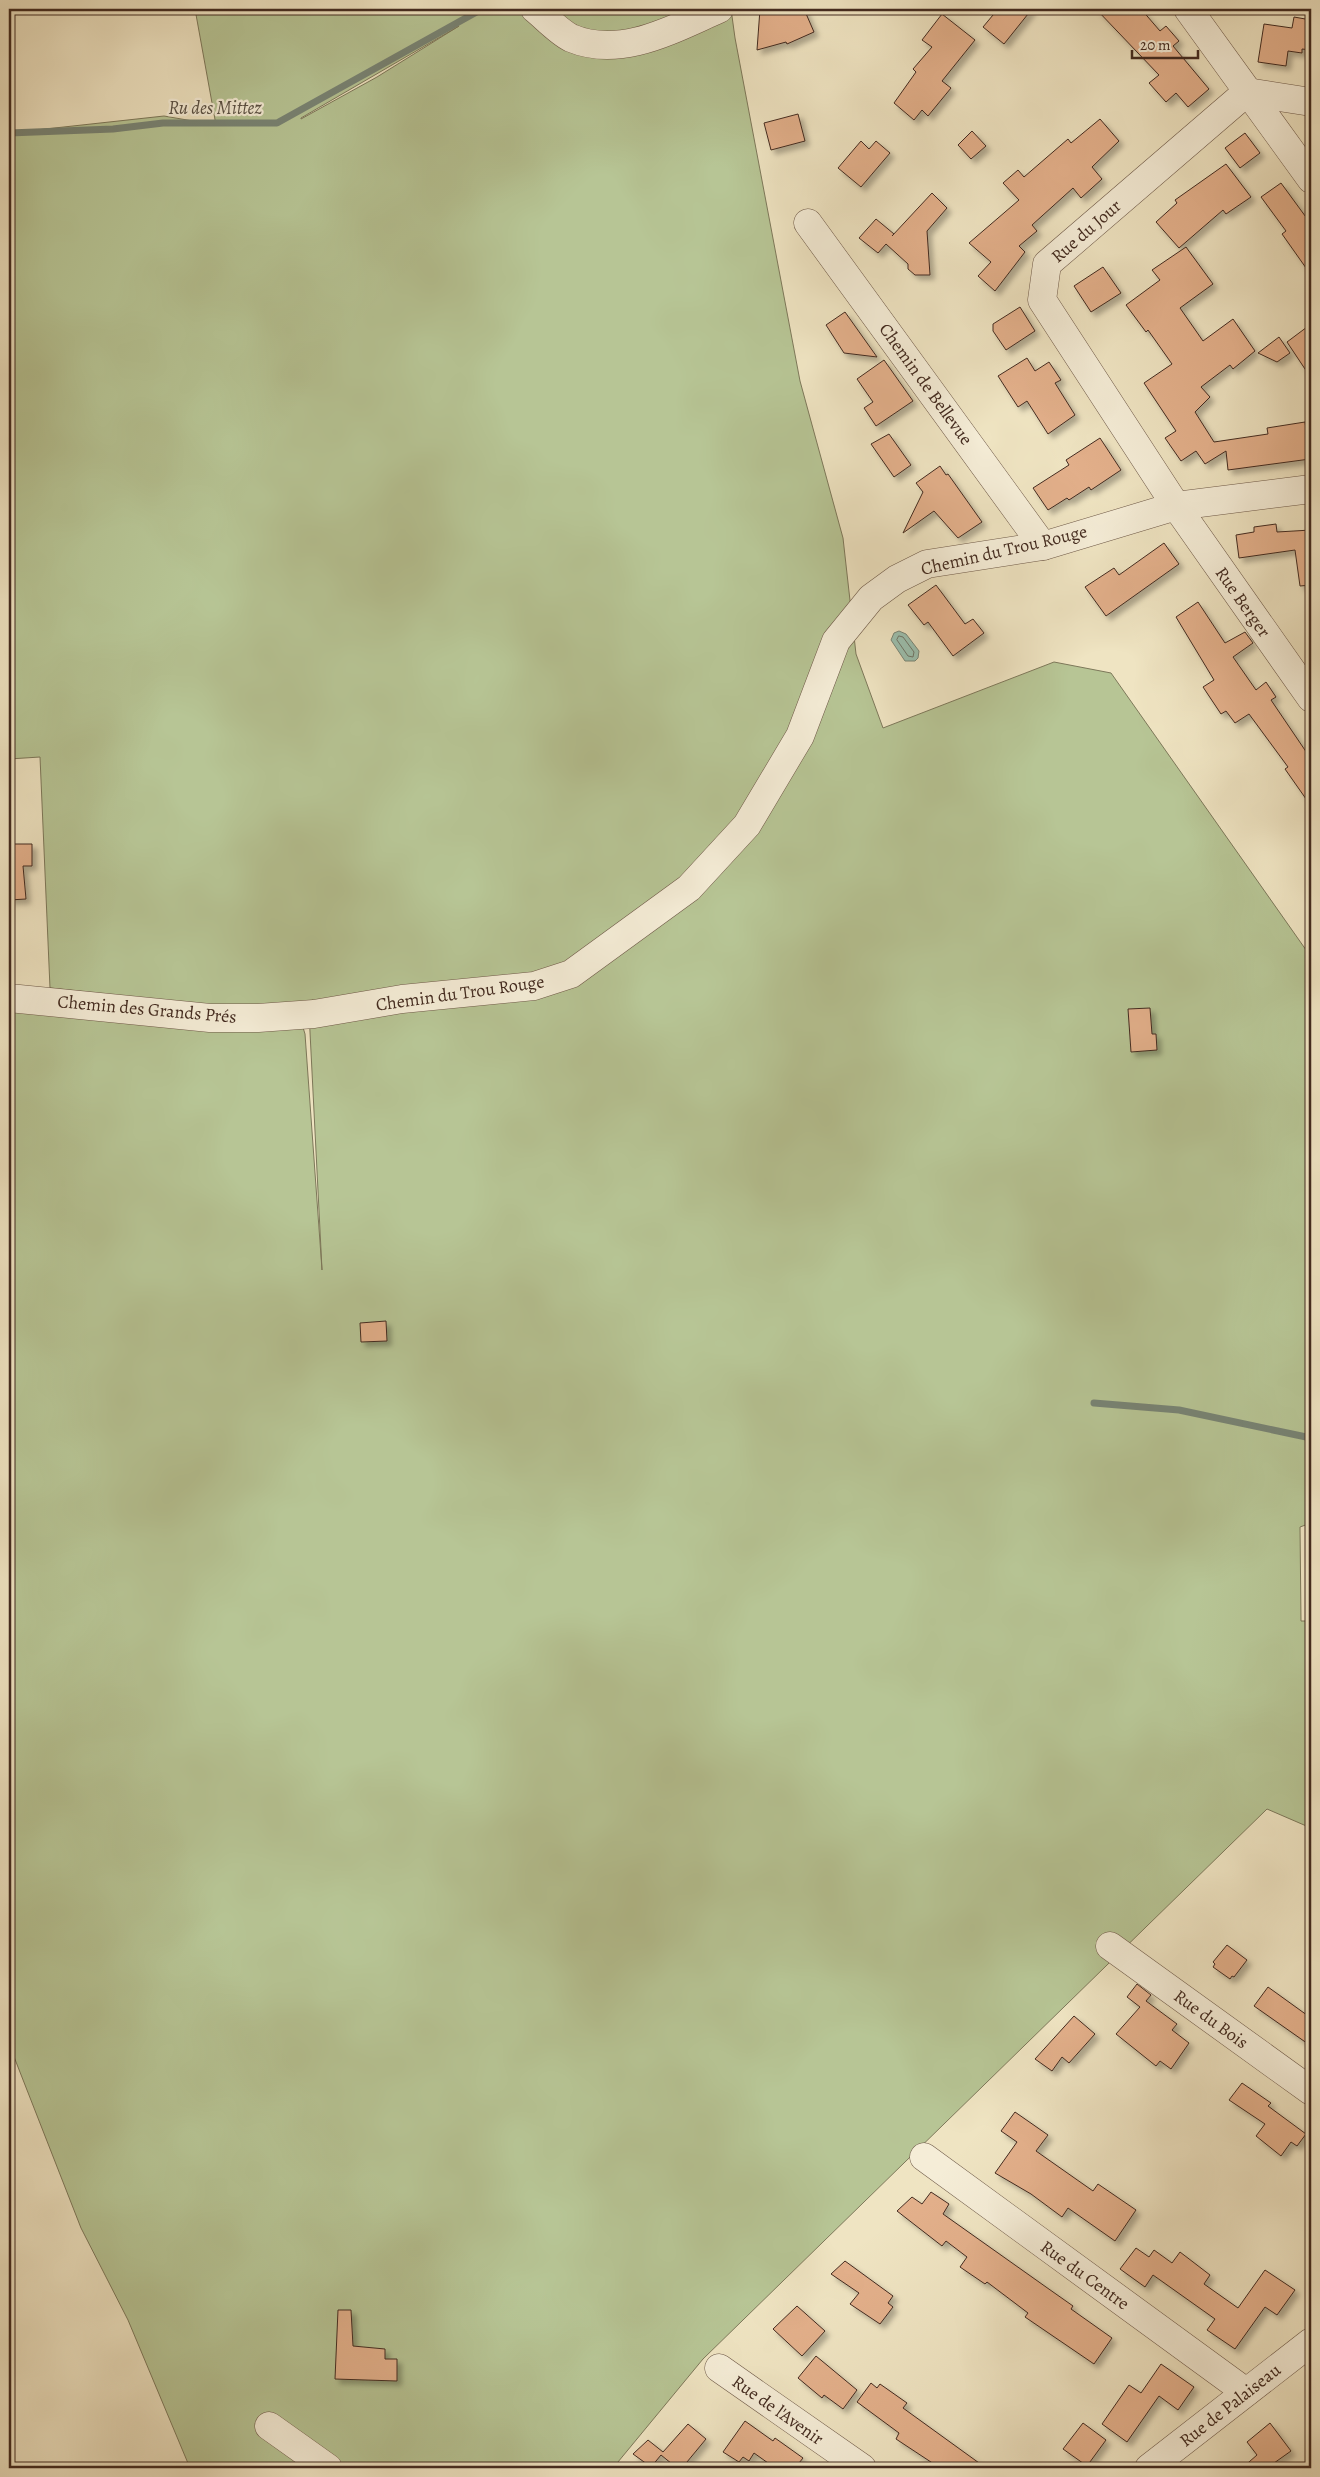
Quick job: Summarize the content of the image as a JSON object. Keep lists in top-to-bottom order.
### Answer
{
  "streets": {
    "street": [
      "Rue du Jour",
      "Chemin de Bellevue",
      "Chemin du Trou Rouge",
      "Rue Berger",
      "Chemin des Grands Prés",
      "Rue du Bois",
      "Rue du Centre",
      "Rue de Palaiseau",
      "Rue de l'Avenir"
    ]
  },
  "crossings": [
    ["Rue du Jour", "Chemin du Trou Rouge"],
    ["Rue du Jour", "Rue Berger"],
    ["Chemin de Bellevue", "Chemin du Trou Rouge"],
    ["Chemin du Trou Rouge", "Rue Berger"],
    ["Chemin du Trou Rouge", "Chemin des Grands Prés"],
    ["Rue du Centre", "Rue de Palaiseau"]
  ],
  "water": ["Ru des Mittez"],
  "scale_bar": "20 m"
}
